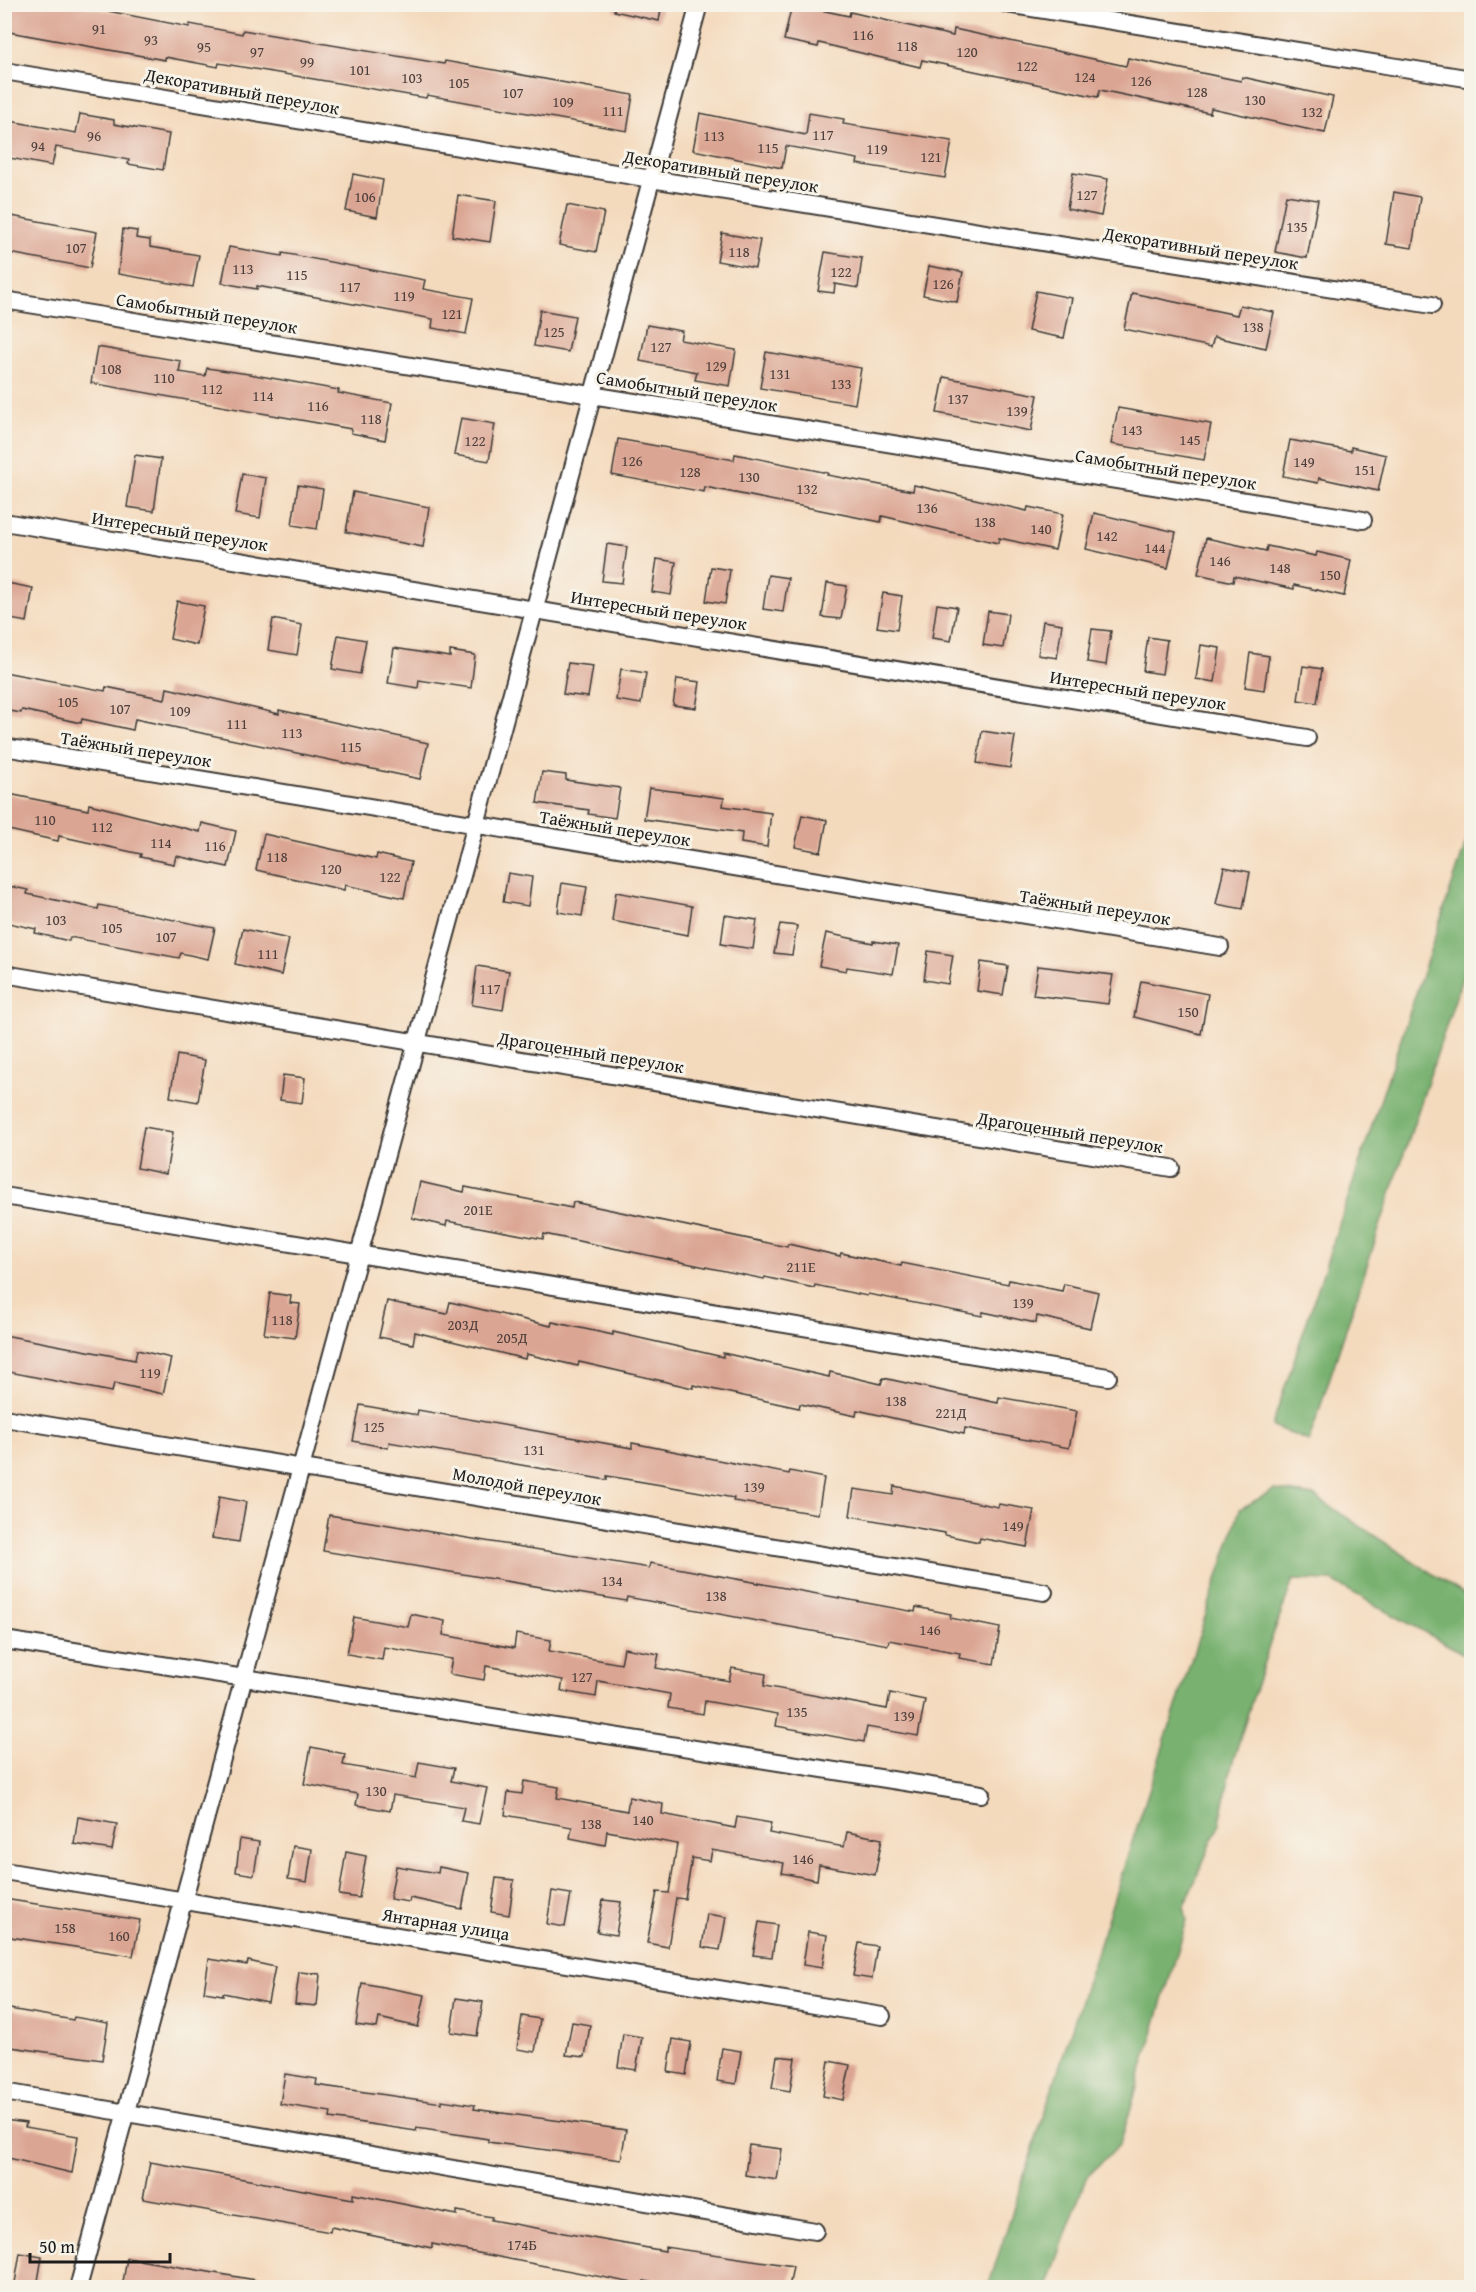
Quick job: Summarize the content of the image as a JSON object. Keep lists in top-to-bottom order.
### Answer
{
  "streets": {
    "street": [
      "Декоративный переулок",
      "Самобытный переулок",
      "Интересный переулок",
      "Таёжный переулок",
      "Драгоценный переулок",
      "Молодой переулок",
      "Янтарная улица"
    ]
  },
  "house_numbers": [
    "91",
    "116",
    "93",
    "118",
    "95",
    "97",
    "120",
    "99",
    "122",
    "101",
    "124",
    "103",
    "126",
    "105",
    "128",
    "107",
    "130",
    "109",
    "111",
    "132",
    "117",
    "96",
    "113",
    "94",
    "115",
    "119",
    "121",
    "127",
    "106",
    "135",
    "107",
    "118",
    "113",
    "122",
    "115",
    "126",
    "117",
    "119",
    "121",
    "138",
    "125",
    "127",
    "129",
    "108",
    "131",
    "110",
    "133",
    "112",
    "114",
    "137",
    "116",
    "139",
    "118",
    "143",
    "145",
    "122",
    "126",
    "149",
    "151",
    "128",
    "130",
    "132",
    "136",
    "138",
    "140",
    "142",
    "144",
    "146",
    "148",
    "150",
    "105",
    "107",
    "109",
    "111",
    "113",
    "115",
    "110",
    "112",
    "114",
    "116",
    "118",
    "120",
    "122",
    "103",
    "105",
    "107",
    "111",
    "117",
    "150",
    "201Е",
    "211Е",
    "139",
    "118",
    "203Д",
    "205Д",
    "119",
    "138",
    "221Д",
    "125",
    "131",
    "139",
    "149",
    "134",
    "138",
    "146",
    "127",
    "135",
    "139",
    "130",
    "140",
    "138",
    "146",
    "158",
    "160",
    "174Б"
  ],
  "scale_bar": "50 m"
}
